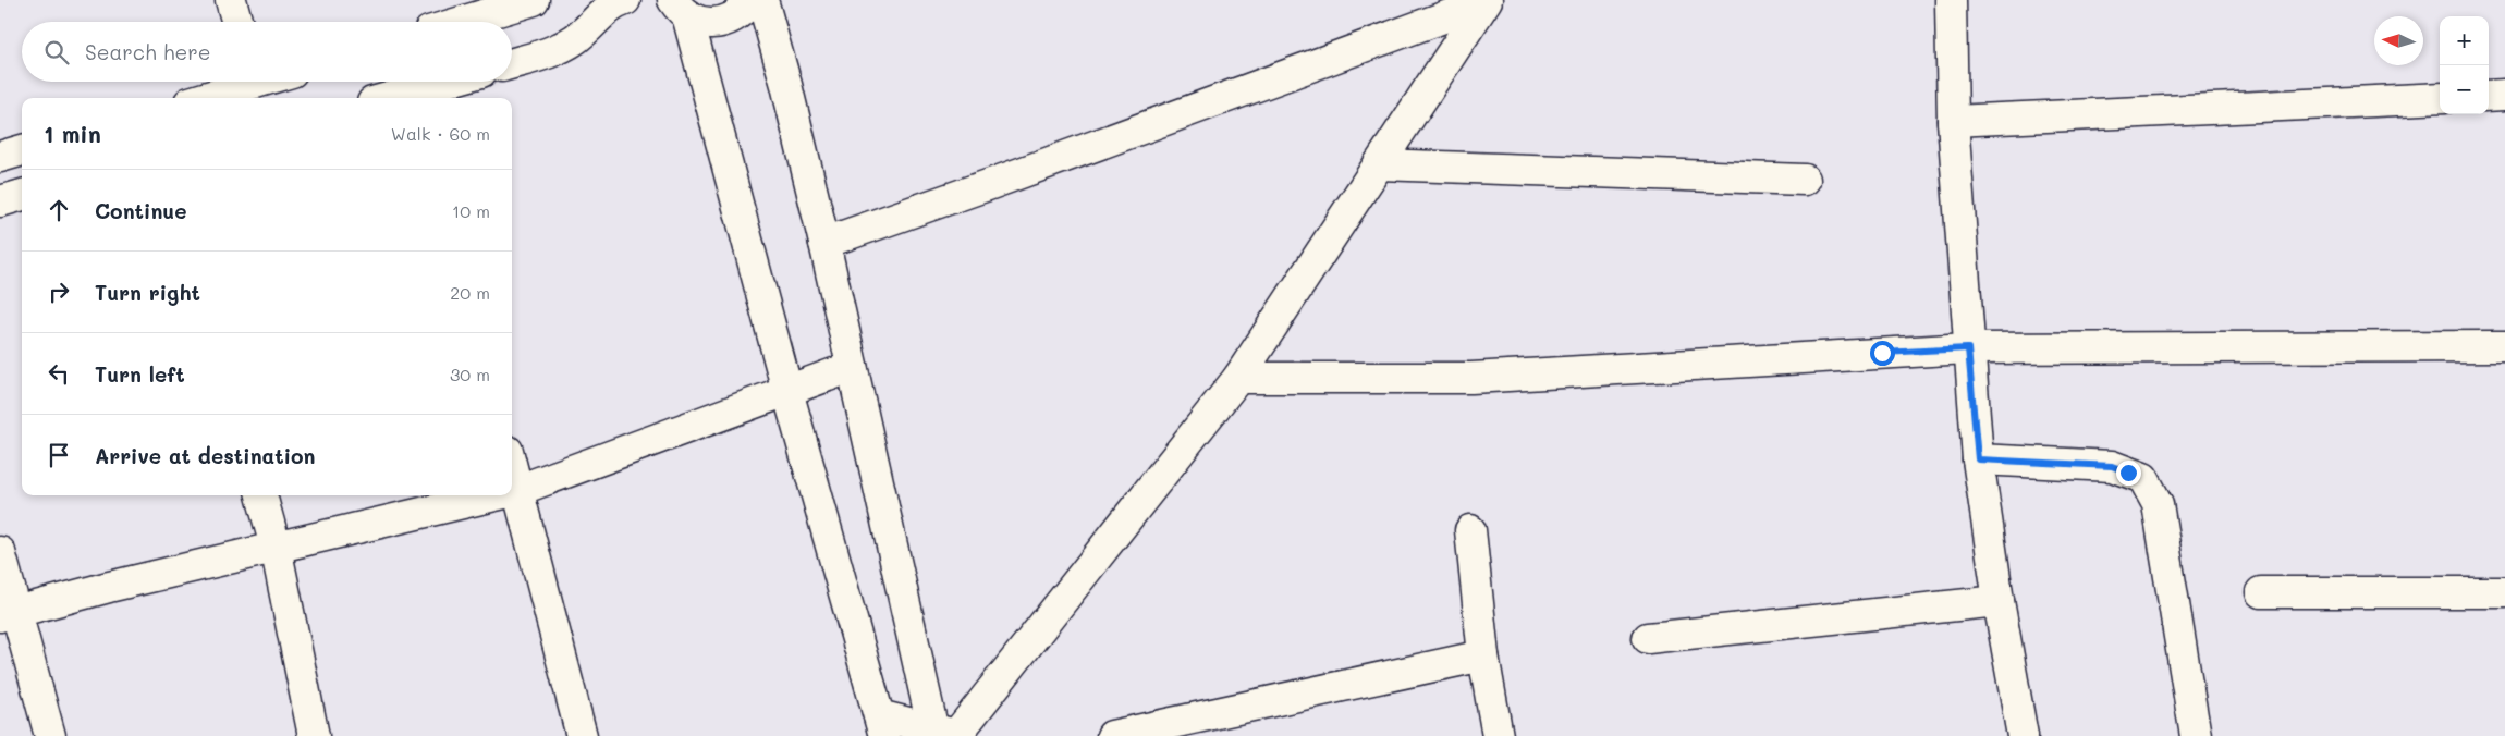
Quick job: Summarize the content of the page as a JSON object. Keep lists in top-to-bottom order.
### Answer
{
  "north": "left",
  "page": {
    "map_buttons": ["+", "−"],
    "search": "Search here",
    "heading": ["1 min", "Walk · 60 m"],
    "list": [
      ["Continue", "10 m"],
      ["Turn right", "20 m"],
      ["Turn left", "30 m"],
      "Arrive at destination"
    ]
  }
}
